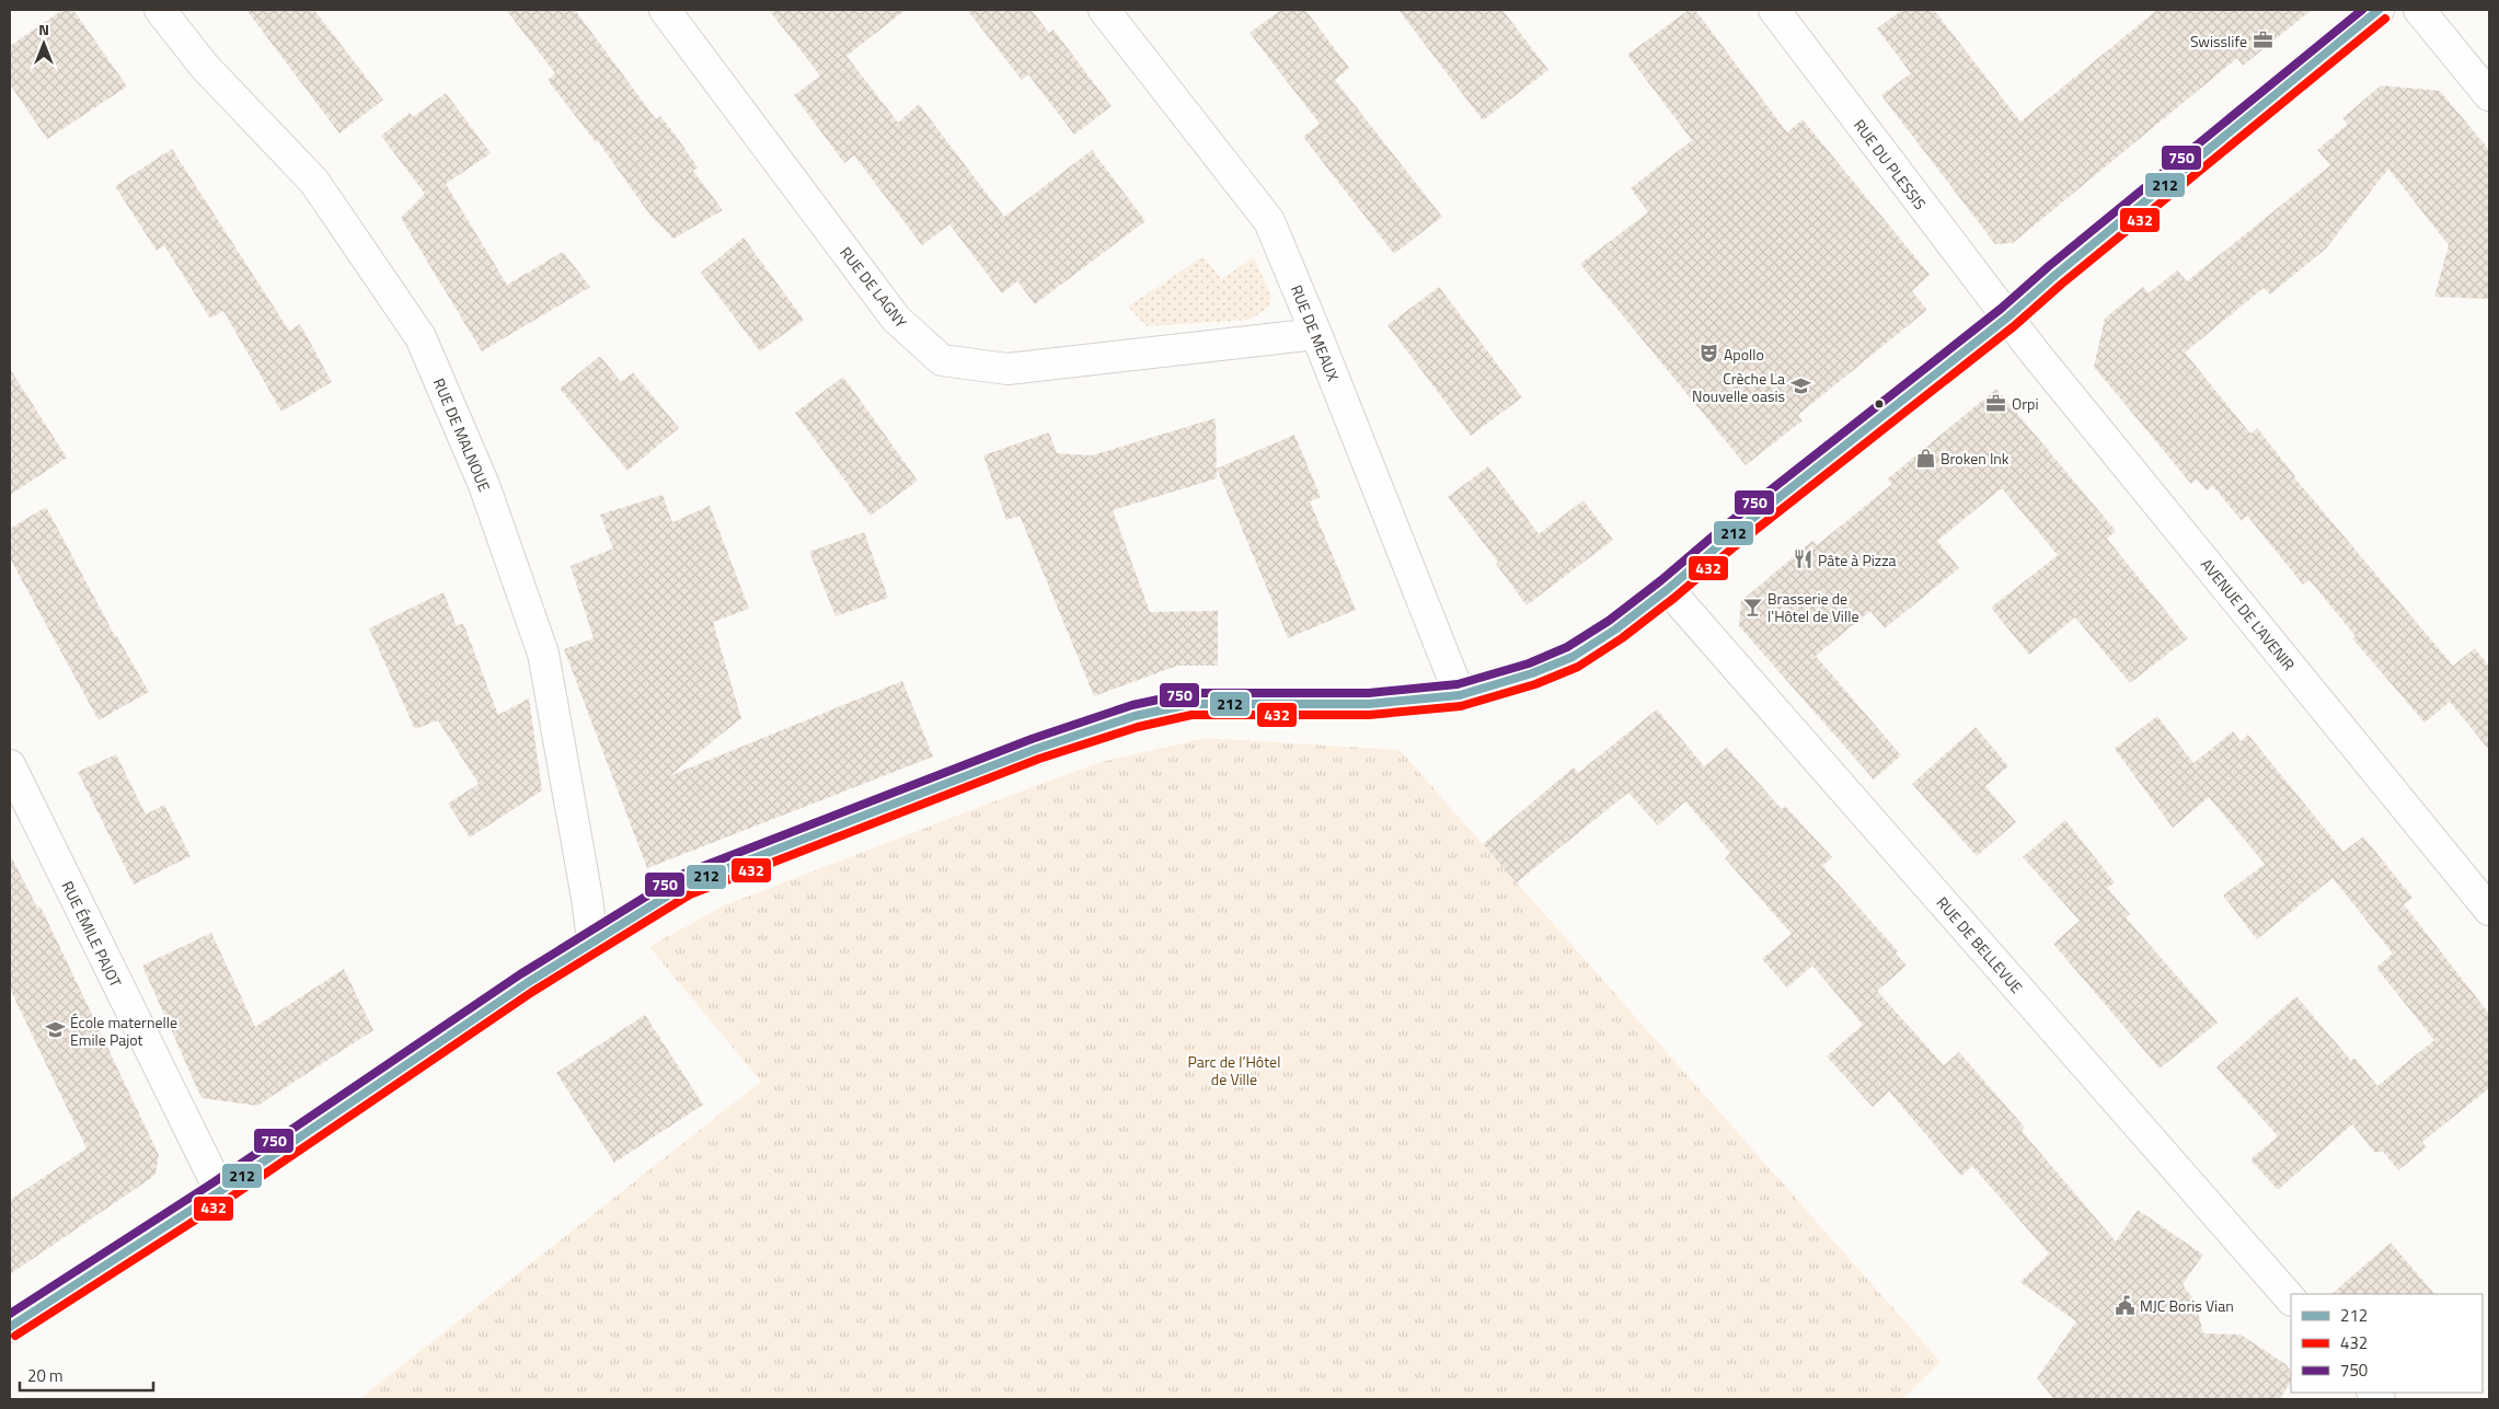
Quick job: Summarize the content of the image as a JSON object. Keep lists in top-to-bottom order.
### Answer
{
  "streets": {
    "street": [
      "RUE DU PLESSIS",
      "RUE DE LAGNY",
      "RUE DE MEAUX",
      "RUE DE MALNOUE",
      "AVENUE DE L'AVENIR",
      "RUE ÉMILE PAJOT",
      "RUE DE BELLEVUE"
    ]
  },
  "crossings": [
    ["RUE DU PLESSIS", "AVENUE DE L'AVENIR"],
    ["RUE DE LAGNY", "RUE DE MEAUX"]
  ],
  "parks": ["Parc de l’Hôtel de Ville"],
  "places": {
    "office": ["Swisslife", "Orpi"],
    "theatre": ["Apollo"],
    "school or university": ["Crèche La Nouvelle oasis", "École maternelle Emile Pajot"],
    "shop": ["Broken Ink"],
    "restaurant": ["Pâte à Pizza"],
    "bar": ["Brasserie de l'Hôtel de Ville"],
    "public building": ["MJC Boris Vian"]
  },
  "lines": ["transit line 212", "transit line 750", "transit line 432"],
  "legend": ["212", "432", "750"],
  "scale_bar": "20 m",
  "north": "top"
}
